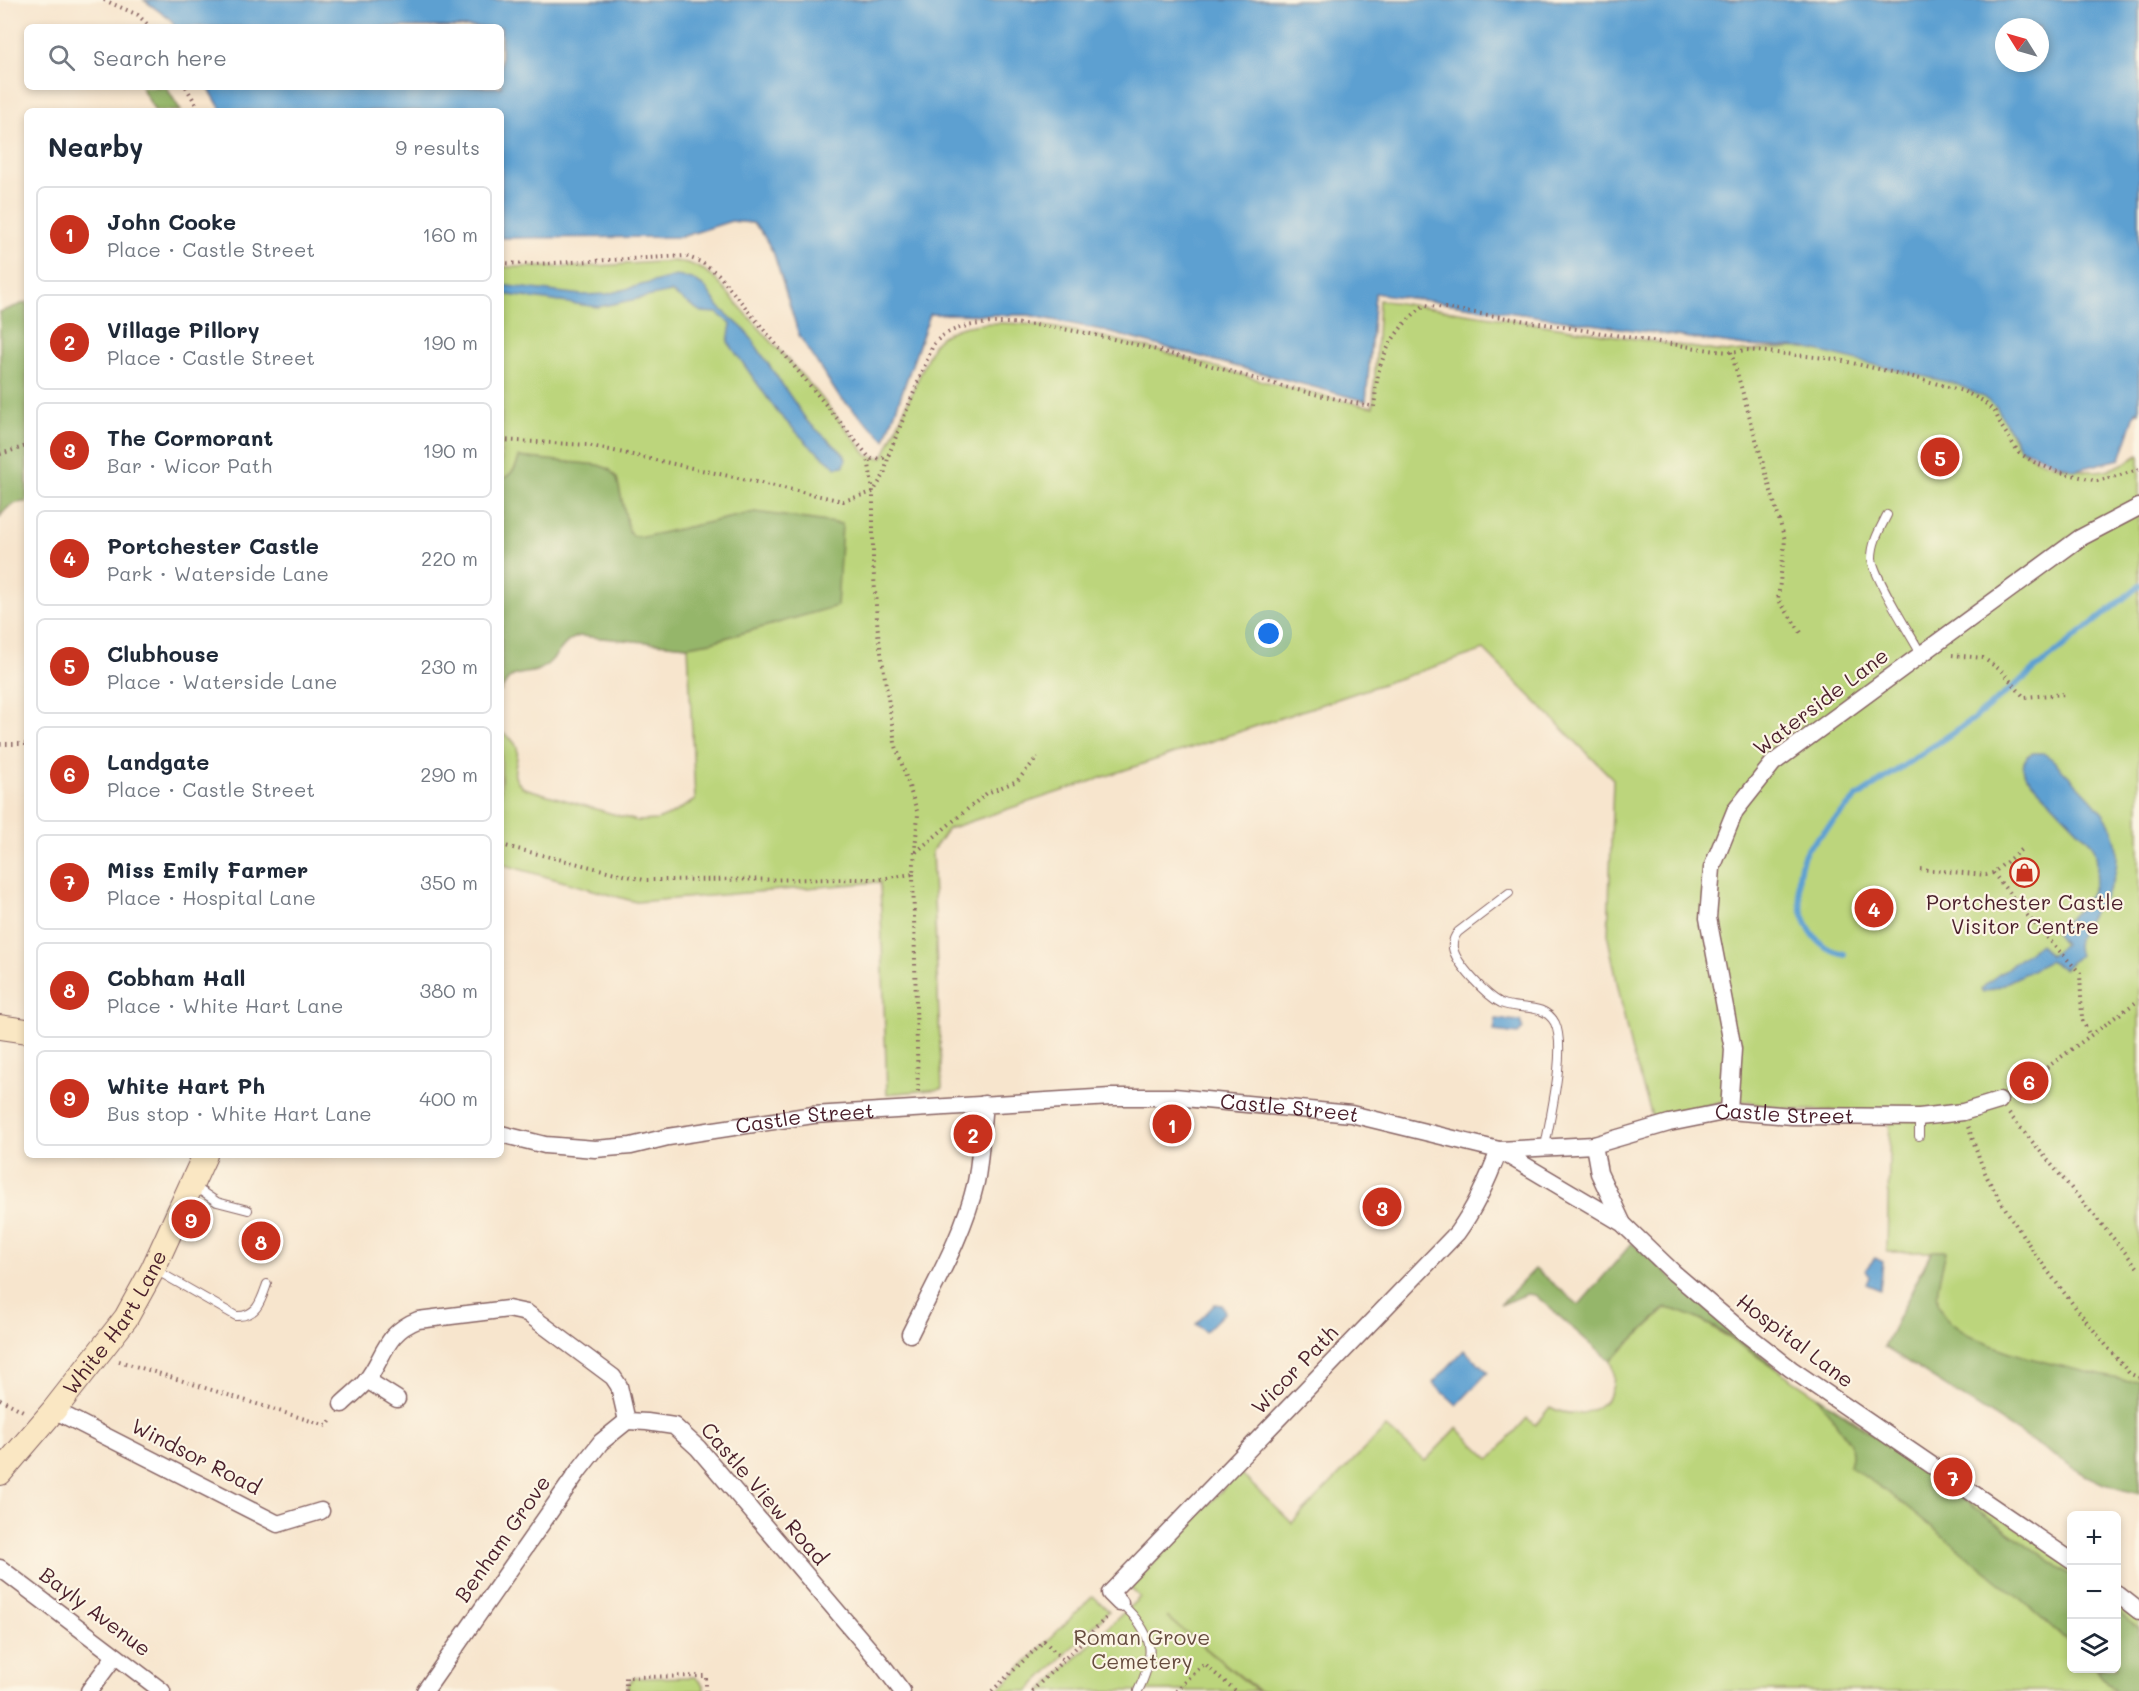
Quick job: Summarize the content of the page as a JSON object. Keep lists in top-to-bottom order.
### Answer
{
  "streets": {
    "street": [
      "Waterside Lane",
      "Castle Street",
      "White Hart Lane",
      "Hospital Lane",
      "Wicor Path",
      "Windsor Road",
      "Castle View Road",
      "Benham Grove",
      "Bayly Avenue"
    ]
  },
  "crossings": [
    ["Waterside Lane", "Castle Street"],
    ["Castle Street", "Hospital Lane"],
    ["Castle Street", "Wicor Path"],
    ["White Hart Lane", "Windsor Road"],
    ["Hospital Lane", "Wicor Path"],
    ["Castle View Road", "Benham Grove"]
  ],
  "parks": ["Roman Grove Cemetery"],
  "places": {
    "shop": ["Portchester Castle Visitor Centre"]
  },
  "north": "top left",
  "page": {
    "search": "Search here",
    "heading": ["Nearby", "9 results"],
    "list": [
      {
        "mark": "1",
        "name": "John Cooke",
        "note": "Place · Castle Street",
        "value": "160 m"
      },
      {
        "mark": "2",
        "name": "Village Pillory",
        "note": "Place · Castle Street",
        "value": "190 m"
      },
      {
        "mark": "3",
        "name": "The Cormorant",
        "note": "Bar · Wicor Path",
        "value": "190 m"
      },
      {
        "mark": "4",
        "name": "Portchester Castle",
        "note": "Park · Waterside Lane",
        "value": "220 m"
      },
      {
        "mark": "5",
        "name": "Clubhouse",
        "note": "Place · Waterside Lane",
        "value": "230 m"
      },
      {
        "mark": "6",
        "name": "Landgate",
        "note": "Place · Castle Street",
        "value": "290 m"
      },
      {
        "mark": "7",
        "name": "Miss Emily Farmer",
        "note": "Place · Hospital Lane",
        "value": "350 m"
      },
      {
        "mark": "8",
        "name": "Cobham Hall",
        "note": "Place · White Hart Lane",
        "value": "380 m"
      },
      {
        "mark": "9",
        "name": "White Hart Ph",
        "note": "Bus stop · White Hart Lane",
        "value": "400 m"
      }
    ],
    "pins": [
      "5",
      "4",
      "6",
      "1",
      "2",
      "3",
      "9",
      "8",
      "7"
    ],
    "map_buttons": ["+", "−"]
  }
}
